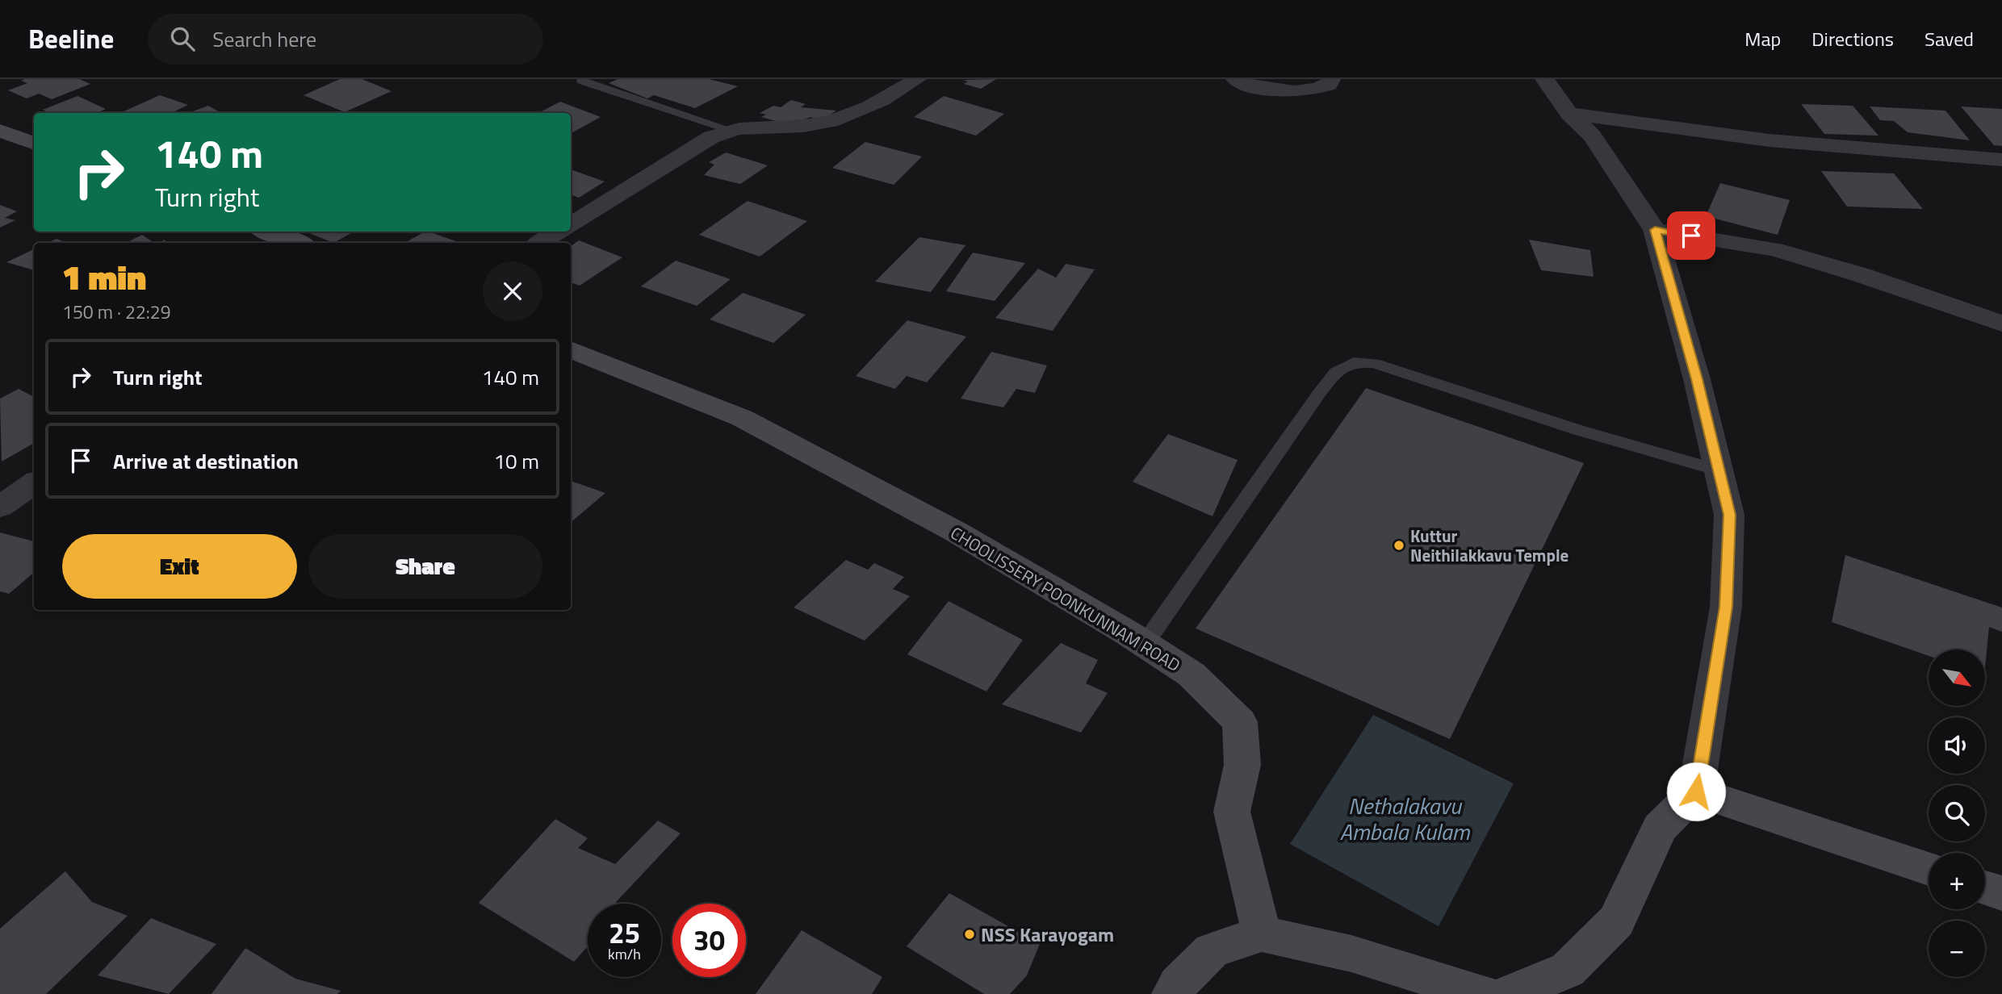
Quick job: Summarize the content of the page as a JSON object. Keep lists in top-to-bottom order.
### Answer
{
  "streets": {
    "street": ["CHOOLISSERY POONKUNNAM ROAD"]
  },
  "water": ["Nethalakavu Ambala Kulam"],
  "places": ["Kuttur Neithilakkavu Temple", "NSS Karayogam"],
  "north": "bottom right",
  "page": {
    "header": "Beeline",
    "search": "Search here",
    "nav": ["Map", "Directions", "Saved"],
    "turn": ["140 m", "Turn right"],
    "heading": ["1 min", "150 m · 22:29"],
    "list": [
      {
        "name": "Turn right",
        "value": "140 m"
      },
      {
        "name": "Arrive at destination",
        "value": "10 m"
      }
    ],
    "buttons": ["Exit", "Share"],
    "map_buttons": ["+", "−"],
    "speed": "25 km/h",
    "limit": "30"
  }
}
